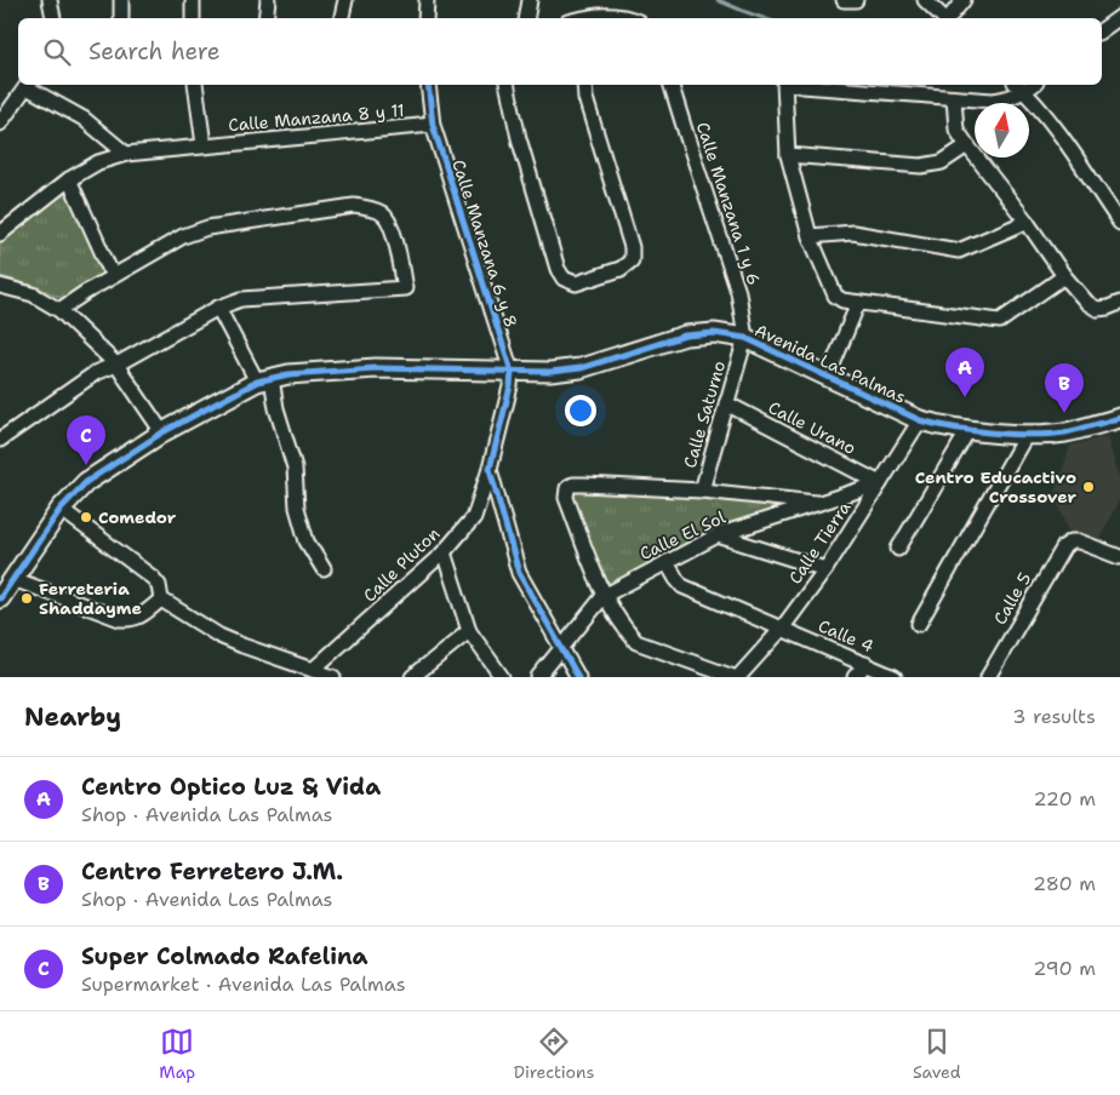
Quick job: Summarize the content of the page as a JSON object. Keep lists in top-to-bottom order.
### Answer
{
  "streets": {
    "street": [
      "Calle Manzana 8 y 11",
      "Calle Manzana 1 y 6",
      "Calle Manzana 6 y 8",
      "Avenida Las Palmas",
      "Calle Saturno",
      "Calle Urano",
      "Calle El Sol",
      "Calle Tierra",
      "Calle Pluton",
      "Calle 5",
      "Calle 4"
    ]
  },
  "crossings": [
    ["Calle Manzana 8 y 11", "Calle Manzana 6 y 8"],
    ["Calle Manzana 1 y 6", "Avenida Las Palmas"],
    ["Calle Manzana 1 y 6", "Calle Saturno"],
    ["Calle Manzana 6 y 8", "Avenida Las Palmas"],
    ["Calle Manzana 6 y 8", "Calle Pluton"],
    ["Avenida Las Palmas", "Calle Saturno"],
    ["Avenida Las Palmas", "Calle Tierra"],
    ["Avenida Las Palmas", "Calle Pluton"],
    ["Calle Saturno", "Calle Urano"],
    ["Calle Saturno", "Calle El Sol"],
    ["Calle Saturno", "Calle Tierra"],
    ["Calle Urano", "Calle El Sol"],
    ["Calle Urano", "Calle Tierra"],
    ["Calle El Sol", "Calle Tierra"],
    ["Calle El Sol", "Calle 4"],
    ["Calle Tierra", "Calle 4"]
  ],
  "places": ["Centro Educactivo Crossover", "Comedor", "Ferreteria Shaddayme"],
  "north": "top",
  "page": {
    "search": "Search here",
    "pins": ["A", "B", "C"],
    "heading": ["Nearby", "3 results"],
    "list": [
      {
        "mark": "A",
        "name": "Centro Optico Luz & Vida",
        "note": "Shop · Avenida Las Palmas",
        "value": "220 m"
      },
      {
        "mark": "B",
        "name": "Centro Ferretero J.M.",
        "note": "Shop · Avenida Las Palmas",
        "value": "280 m"
      },
      {
        "mark": "C",
        "name": "Super Colmado Rafelina",
        "note": "Supermarket · Avenida Las Palmas",
        "value": "290 m"
      }
    ],
    "nav": ["Map", "Directions", "Saved"]
  }
}
